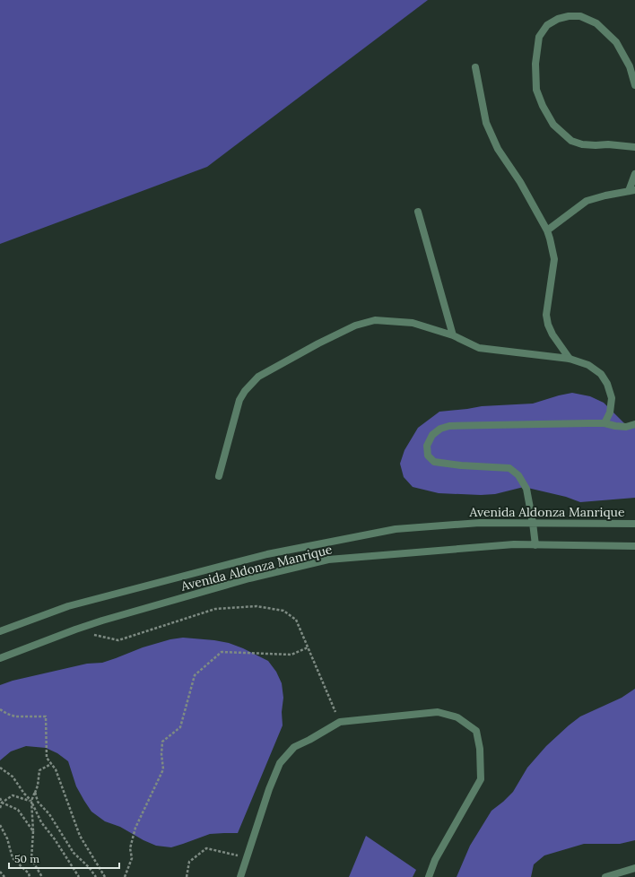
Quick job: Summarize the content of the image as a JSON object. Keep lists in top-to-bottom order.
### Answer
{
  "streets": {
    "street": ["Avenida Aldonza Manrique"]
  },
  "scale_bar": "50 m"
}
